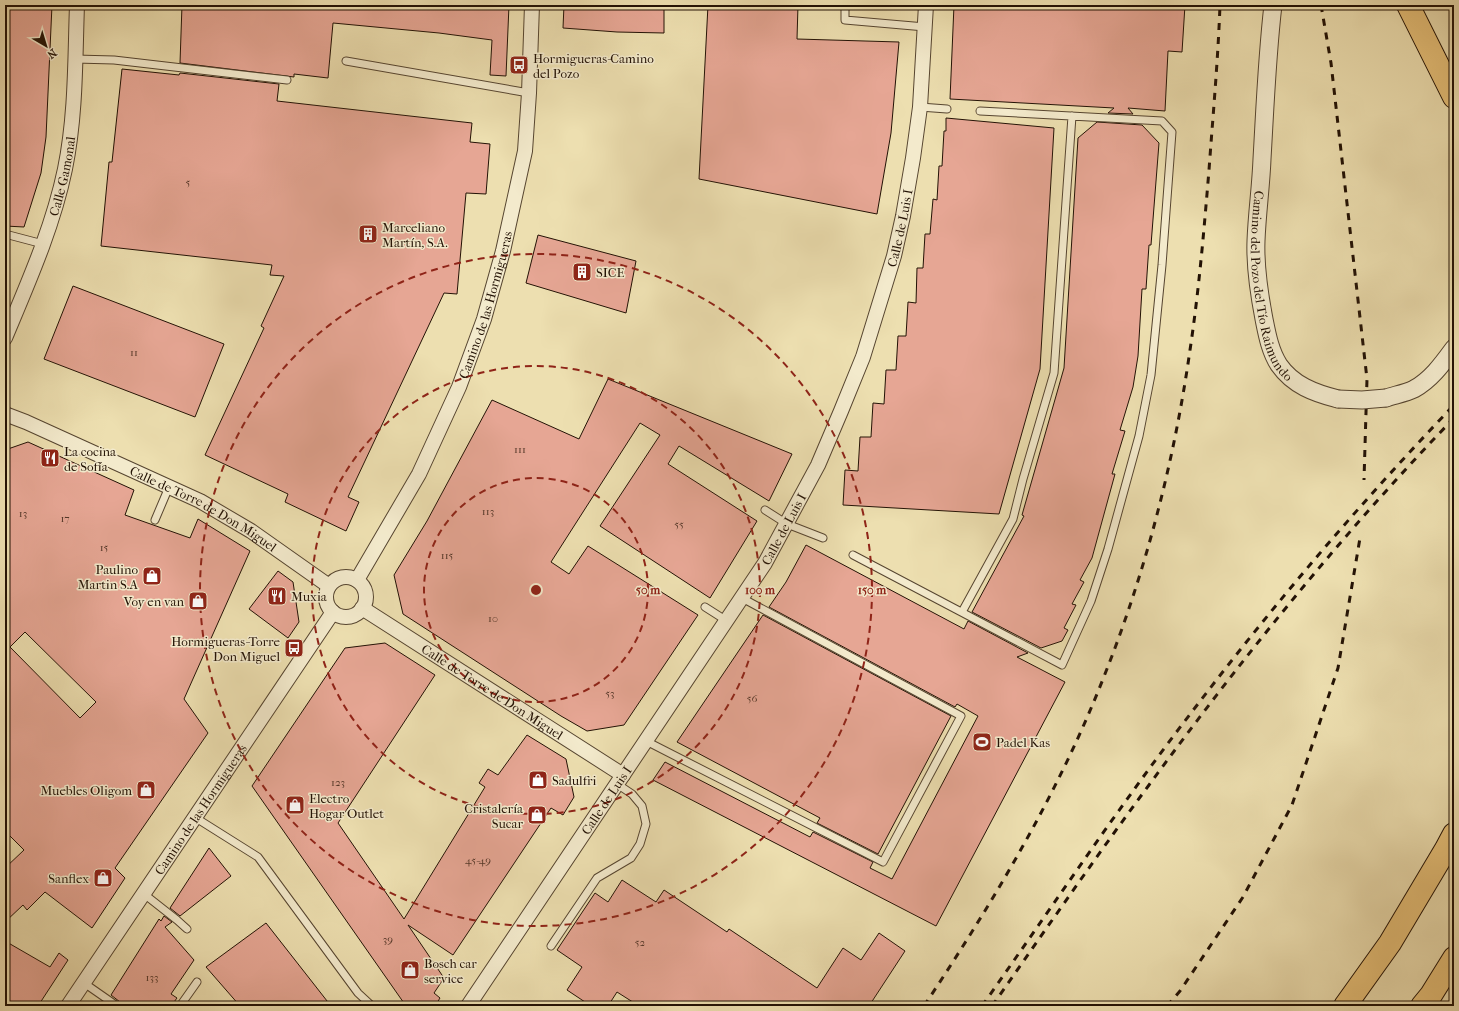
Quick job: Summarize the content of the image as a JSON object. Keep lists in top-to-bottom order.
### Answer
{
  "streets": {
    "street": [
      "Calle Gamonal",
      "Calle de Luis I",
      "Camino del Pozo del Tío Raimundo",
      "Camino de las Hormigueras",
      "Calle de Torre de Don Miguel"
    ]
  },
  "crossings": [
    ["Calle de Luis I", "Calle de Torre de Don Miguel"],
    ["Camino de las Hormigueras", "Calle de Torre de Don Miguel"]
  ],
  "places": {
    "bus stop": ["Hormigueras-Camino del Pozo", "Hormigueras-Torre Don Miguel"],
    "building": ["Marceliano Martín, S.A.", "SICE"],
    "restaurant": ["La cocina de Sofía", "Muxia"],
    "shop": [
      "Paulino Martin S.A",
      "Voy en van",
      "Sadulfri",
      "Muebles Oligom",
      "Electro Hogar Outlet",
      "Cristalería Sucar",
      "Sanflex",
      "Bosch car service"
    ],
    "sports": ["Padel Kas"]
  },
  "house_numbers": [
    "5",
    "11",
    "111",
    "113",
    "13",
    "17",
    "55",
    "15",
    "115",
    "10",
    "53",
    "56",
    "123",
    "45-49",
    "39",
    "52",
    "133"
  ],
  "north": "bottom right",
  "rings": ["50 m", "100 m", "150 m"]
}
